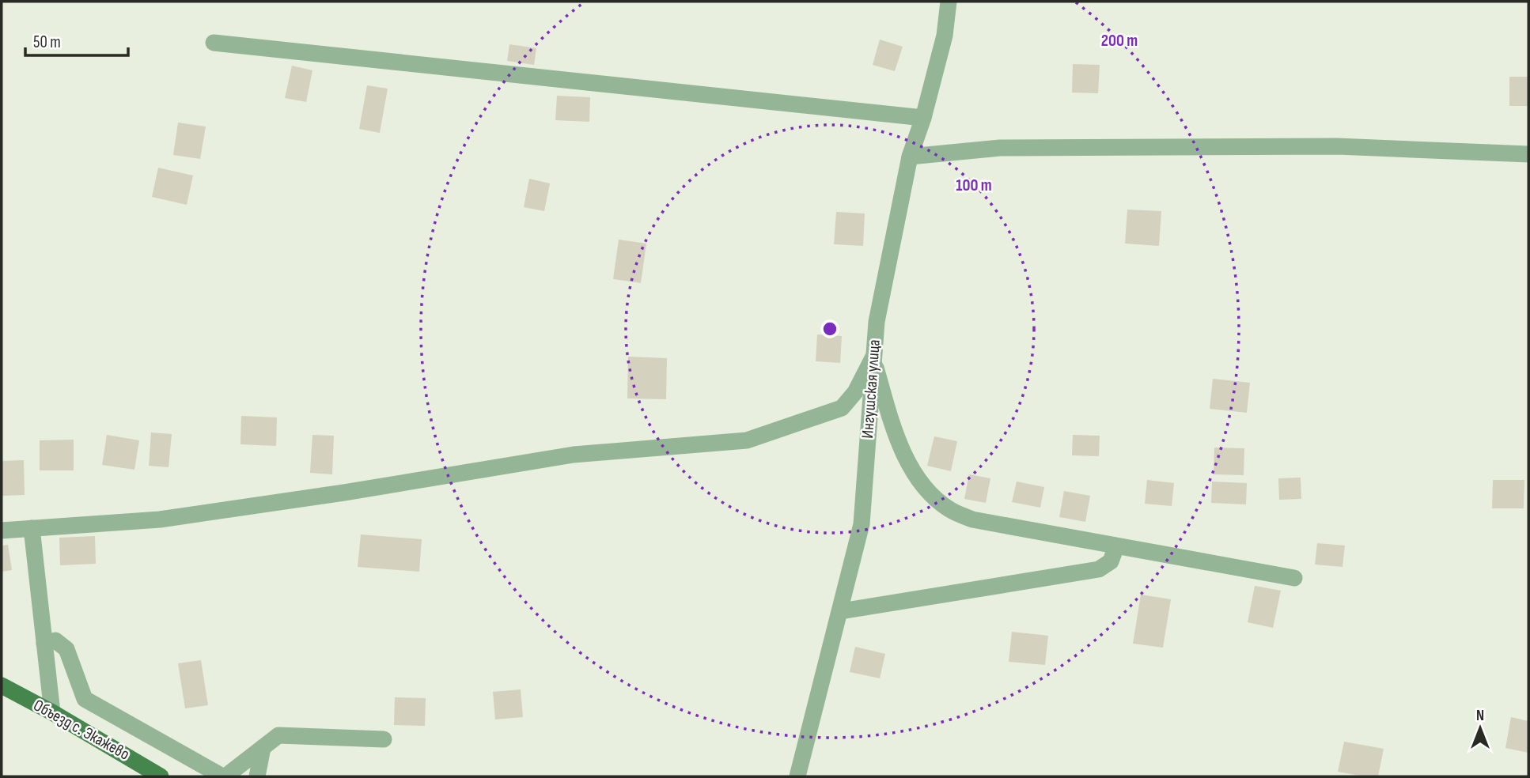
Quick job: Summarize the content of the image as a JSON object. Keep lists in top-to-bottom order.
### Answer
{
  "streets": {
    "main road": ["Объезд с. Экажево"],
    "street": ["Ингушская улица"]
  },
  "scale_bar": "50 m",
  "north": "top",
  "rings": ["200 m", "100 m"]
}
